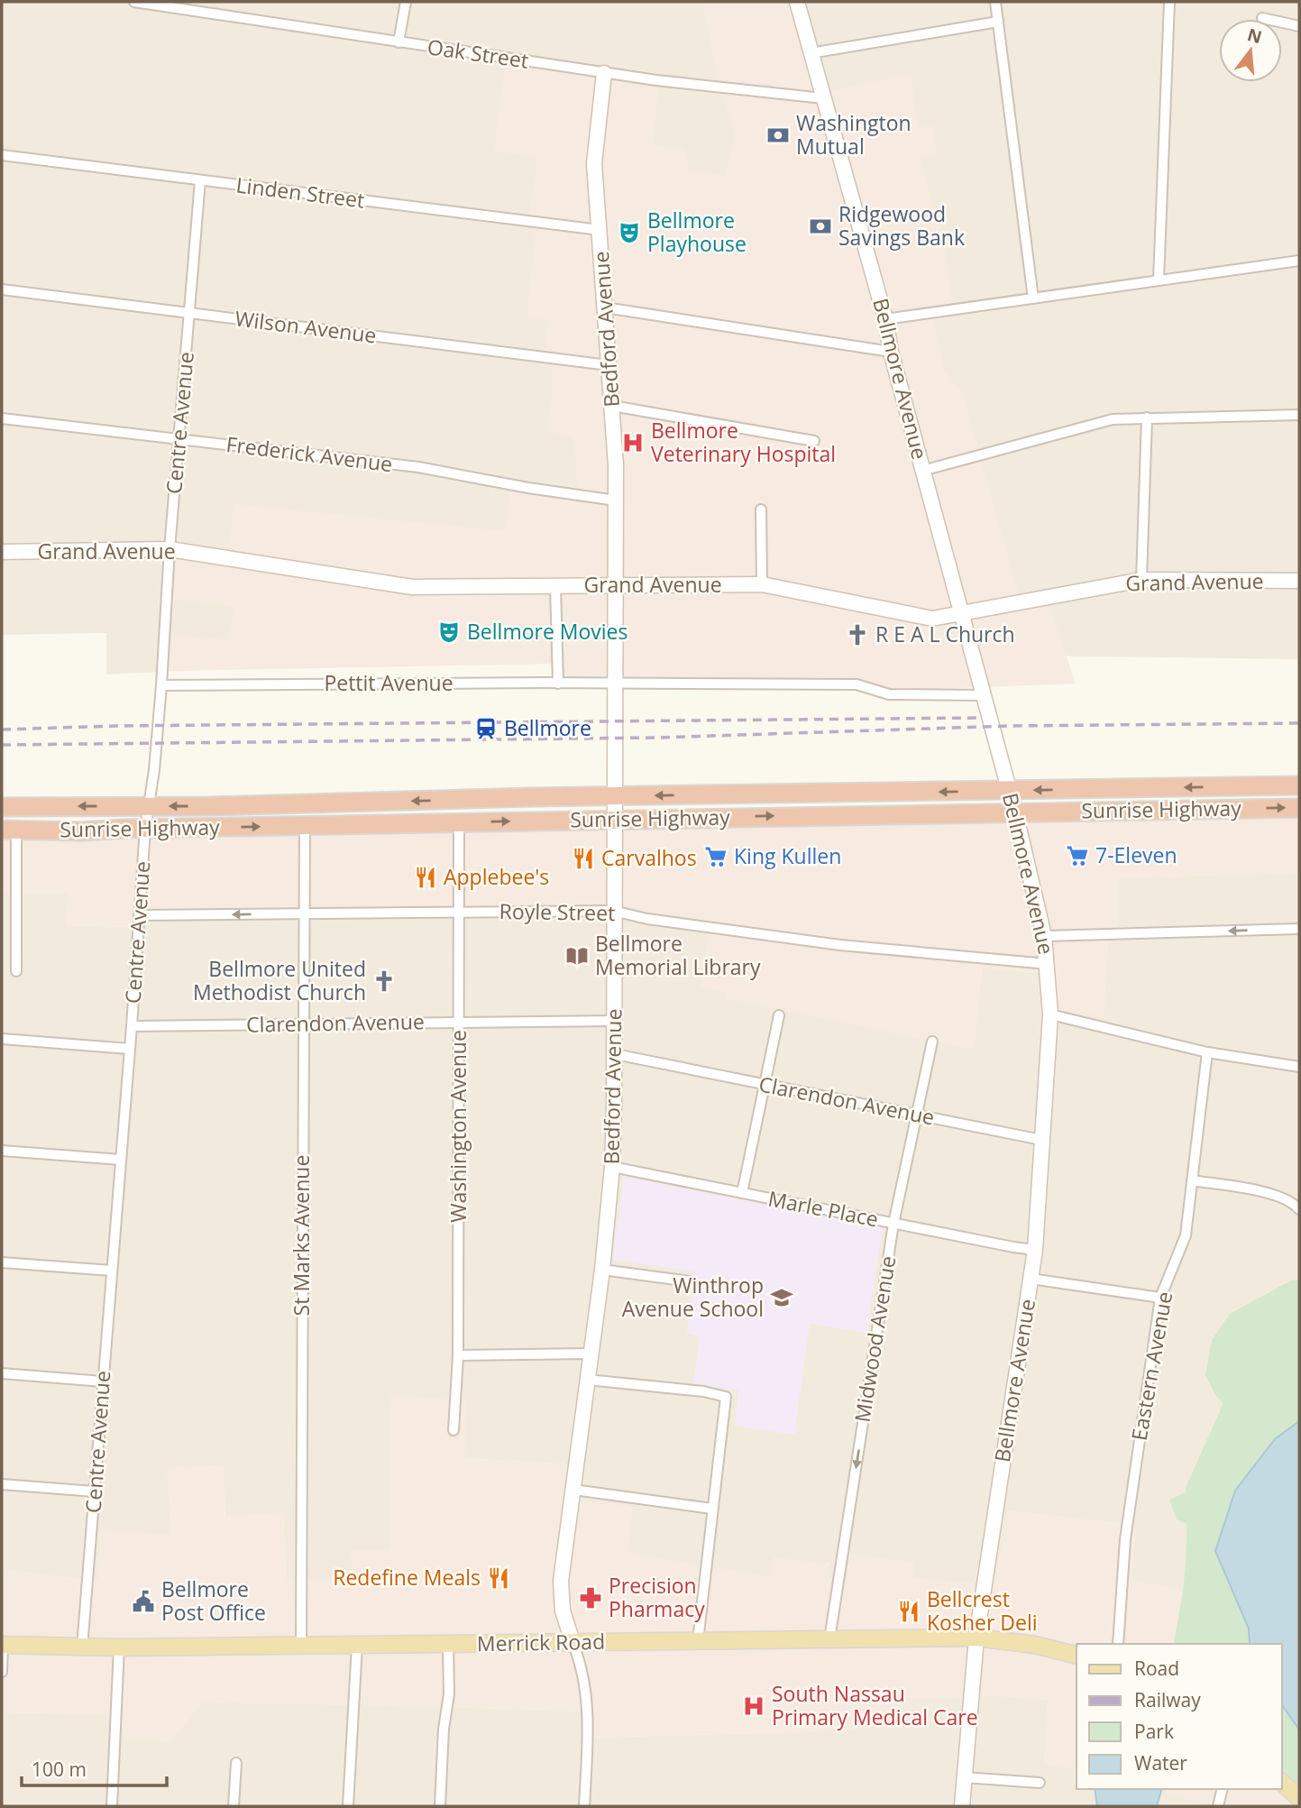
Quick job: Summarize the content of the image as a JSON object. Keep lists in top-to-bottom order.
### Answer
{
  "streets": {
    "highway": ["Sunrise Highway"],
    "main road": ["Merrick Road"],
    "street": [
      "Oak Street",
      "Linden Street",
      "Wilson Avenue",
      "Bedford Avenue",
      "Bellmore Avenue",
      "Centre Avenue",
      "Frederick Avenue",
      "Grand Avenue",
      "Pettit Avenue",
      "Royle Street",
      "Clarendon Avenue",
      "Washington Avenue",
      "Marle Place",
      "St Marks Avenue",
      "Midwood Avenue",
      "Eastern Avenue"
    ]
  },
  "crossings": [
    ["Oak Street", "Bedford Avenue"],
    ["Oak Street", "Bellmore Avenue"],
    ["Linden Street", "Bedford Avenue"],
    ["Linden Street", "Centre Avenue"],
    ["Wilson Avenue", "Bedford Avenue"],
    ["Wilson Avenue", "Centre Avenue"],
    ["Bedford Avenue", "Frederick Avenue"],
    ["Bedford Avenue", "Grand Avenue"],
    ["Bedford Avenue", "Pettit Avenue"],
    ["Bedford Avenue", "Sunrise Highway"],
    ["Bedford Avenue", "Royle Street"],
    ["Bedford Avenue", "Clarendon Avenue"],
    ["Bedford Avenue", "Marle Place"],
    ["Bedford Avenue", "Merrick Road"],
    ["Bellmore Avenue", "Grand Avenue"],
    ["Bellmore Avenue", "Pettit Avenue"],
    ["Bellmore Avenue", "Sunrise Highway"],
    ["Bellmore Avenue", "Royle Street"],
    ["Bellmore Avenue", "Clarendon Avenue"],
    ["Bellmore Avenue", "Marle Place"],
    ["Bellmore Avenue", "Merrick Road"],
    ["Centre Avenue", "Frederick Avenue"],
    ["Centre Avenue", "Grand Avenue"],
    ["Centre Avenue", "Pettit Avenue"],
    ["Centre Avenue", "Sunrise Highway"],
    ["Centre Avenue", "Royle Street"],
    ["Centre Avenue", "Clarendon Avenue"],
    ["Centre Avenue", "Merrick Road"],
    ["Sunrise Highway", "Washington Avenue"],
    ["Sunrise Highway", "St Marks Avenue"],
    ["Royle Street", "Washington Avenue"],
    ["Royle Street", "St Marks Avenue"],
    ["Clarendon Avenue", "Washington Avenue"],
    ["Clarendon Avenue", "St Marks Avenue"],
    ["Clarendon Avenue", "Midwood Avenue"],
    ["Marle Place", "Midwood Avenue"],
    ["St Marks Avenue", "Merrick Road"],
    ["Midwood Avenue", "Merrick Road"]
  ],
  "one_way": ["Midwood Avenue"],
  "places": {
    "bank": ["Washington Mutual", "Ridgewood Savings Bank"],
    "theatre": ["Bellmore Playhouse", "Bellmore Movies"],
    "hospital": ["Bellmore Veterinary Hospital", "South Nassau Primary Medical Care"],
    "church": ["R E A L Church", "Bellmore United Methodist Church"],
    "station": ["Bellmore"],
    "supermarket": ["7-Eleven", "King Kullen"],
    "restaurant": [
      "Carvalhos",
      "Applebee's",
      "Redefine Meals",
      "Bellcrest Kosher Deli"
    ],
    "library": ["Bellmore Memorial Library"],
    "school or university": ["Winthrop Avenue School"],
    "pharmacy": ["Precision Pharmacy"],
    "public building": ["Bellmore Post Office"]
  },
  "legend": [
    "Road",
    "Railway",
    "Park",
    "Water"
  ],
  "scale_bar": "100 m",
  "north": "top"
}
